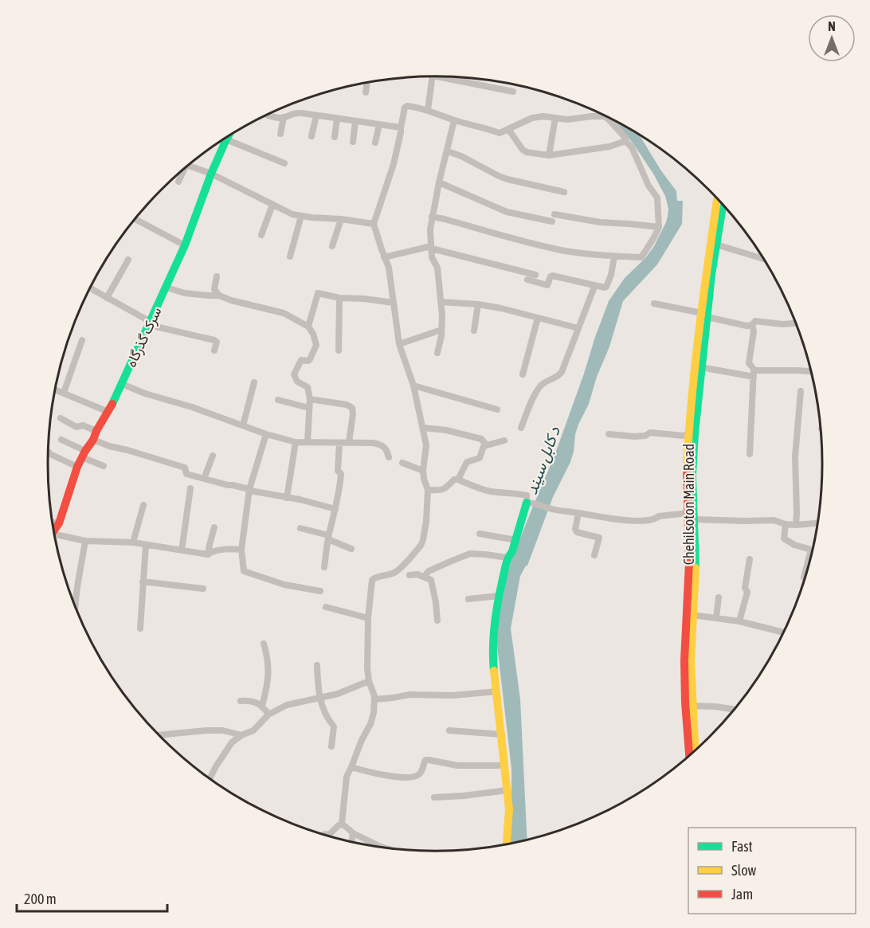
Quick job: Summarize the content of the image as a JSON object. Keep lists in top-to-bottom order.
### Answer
{
  "streets": {
    "main road": ["سرک گذرگاه", "Chehilsoton Main Road"]
  },
  "water": ["د کابل سيند"],
  "legend": ["Fast", "Slow", "Jam"],
  "scale_bar": "200 m",
  "north": "top"
}
